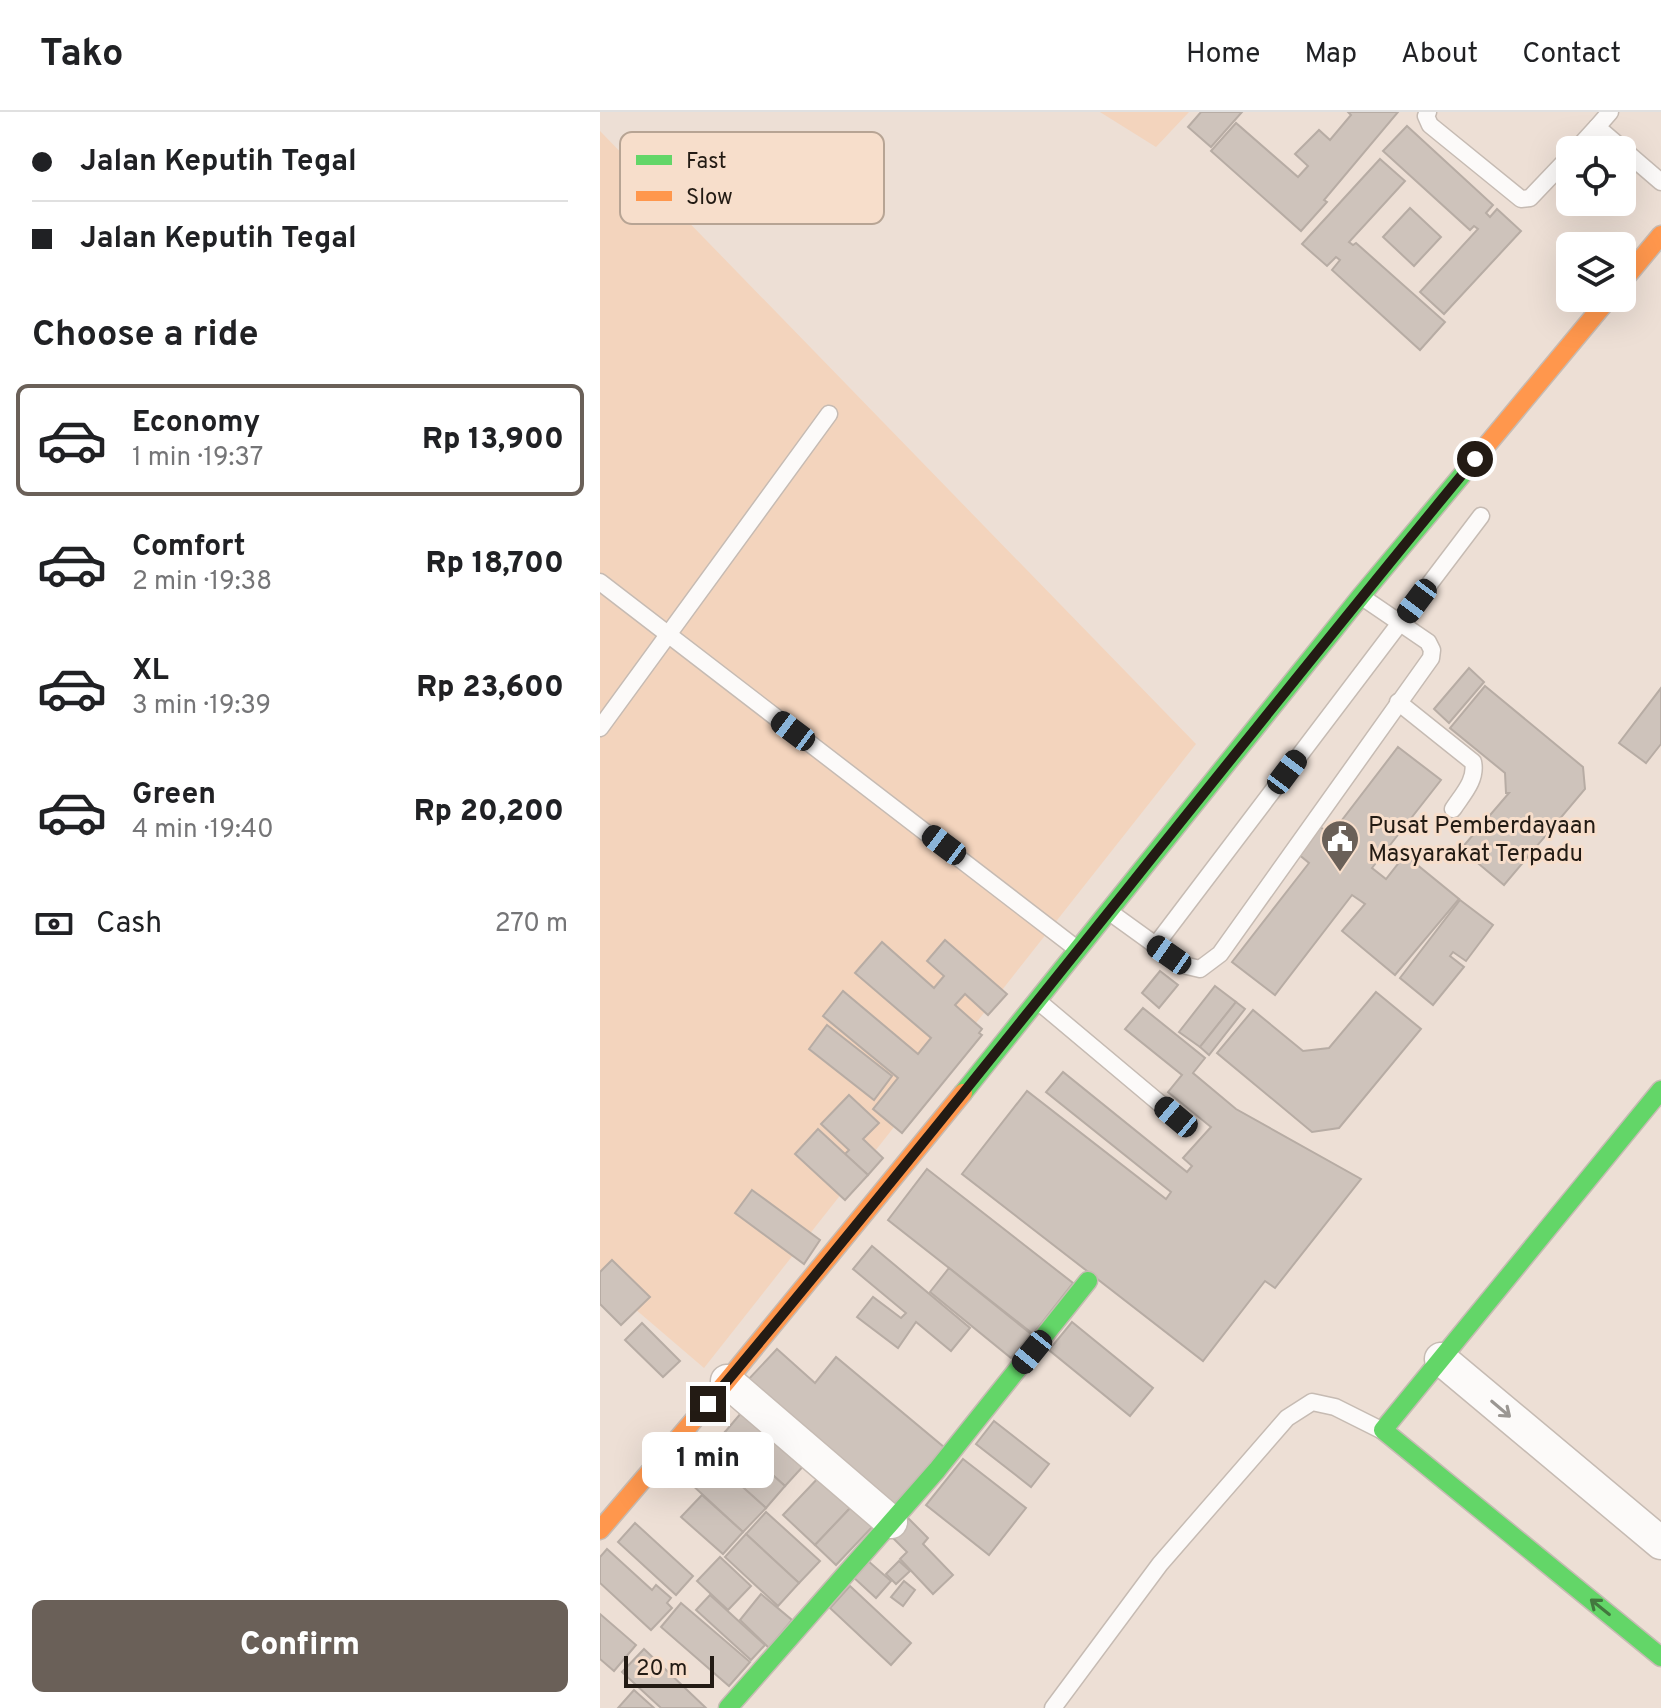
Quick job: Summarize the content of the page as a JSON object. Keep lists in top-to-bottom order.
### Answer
{
  "places": {
    "public building": ["Pusat Pemberdayaan Masyarakat Terpadu"]
  },
  "legend": ["Fast", "Slow"],
  "scale_bar": "20 m",
  "page": {
    "header": "Tako",
    "nav": [
      "Home",
      "Map",
      "About",
      "Contact"
    ],
    "banner": ["Jalan Keputih Tegal", "Jalan Keputih Tegal"],
    "heading": "Choose a ride",
    "list": [
      {
        "name": "Economy",
        "note": "1 min · 19:37",
        "value": "Rp 13,900"
      },
      {
        "name": "Comfort",
        "note": "2 min · 19:38",
        "value": "Rp 18,700"
      },
      {
        "name": "XL",
        "note": "3 min · 19:39",
        "value": "Rp 23,600"
      },
      {
        "name": "Green",
        "note": "4 min · 19:40",
        "value": "Rp 20,200"
      }
    ],
    "pay": ["Cash", "270 m"],
    "bubble": "1 min",
    "buttons": "Confirm",
    "scale": "20 m"
  }
}
